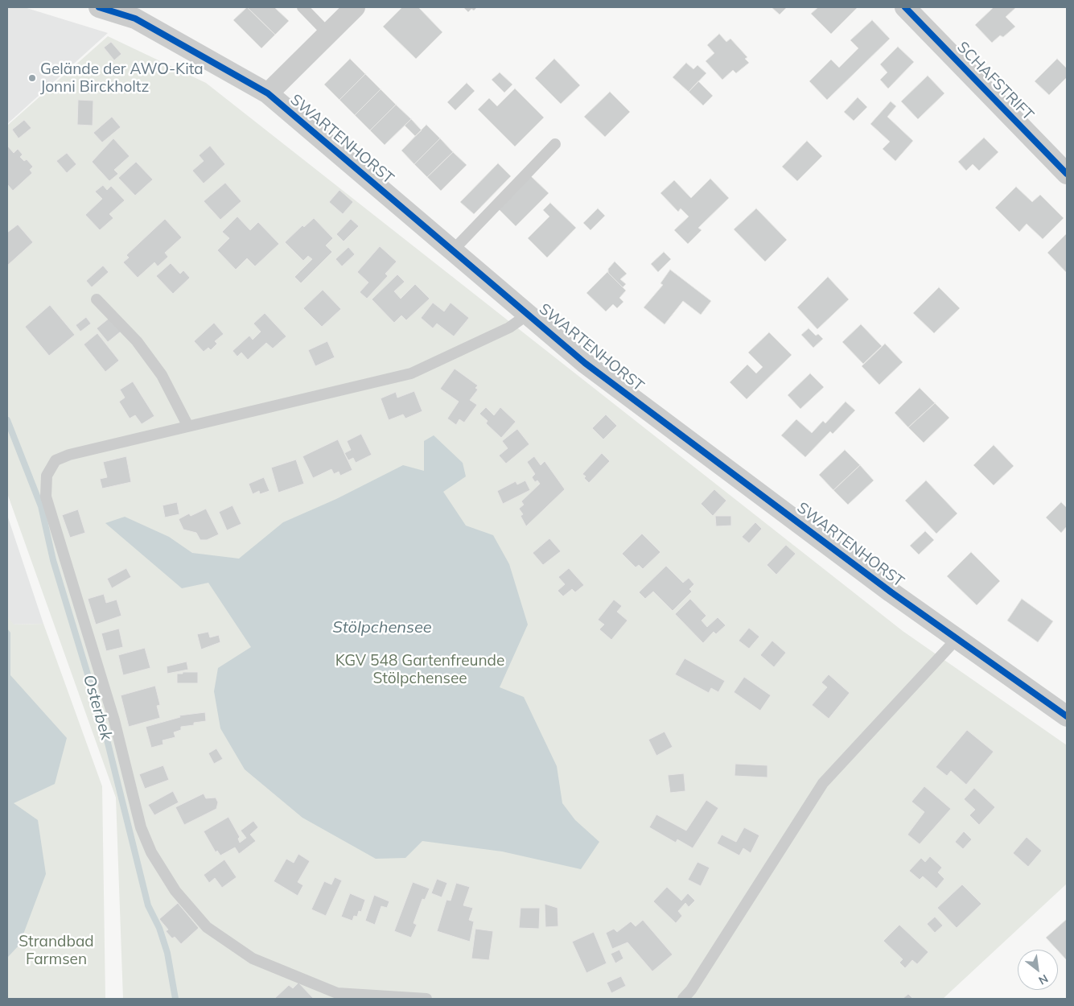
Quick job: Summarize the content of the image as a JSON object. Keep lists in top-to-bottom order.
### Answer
{
  "streets": {
    "street": ["SCHAFSTRIFT", "SWARTENHORST"]
  },
  "water": ["Stölpchensee", "Osterbek"],
  "parks": ["KGV 548 Gartenfreunde Stölpchensee", "Strandbad Farmsen"],
  "places": ["Gelände der AWO-Kita Jonni Birckholtz"],
  "north": "bottom right"
}
